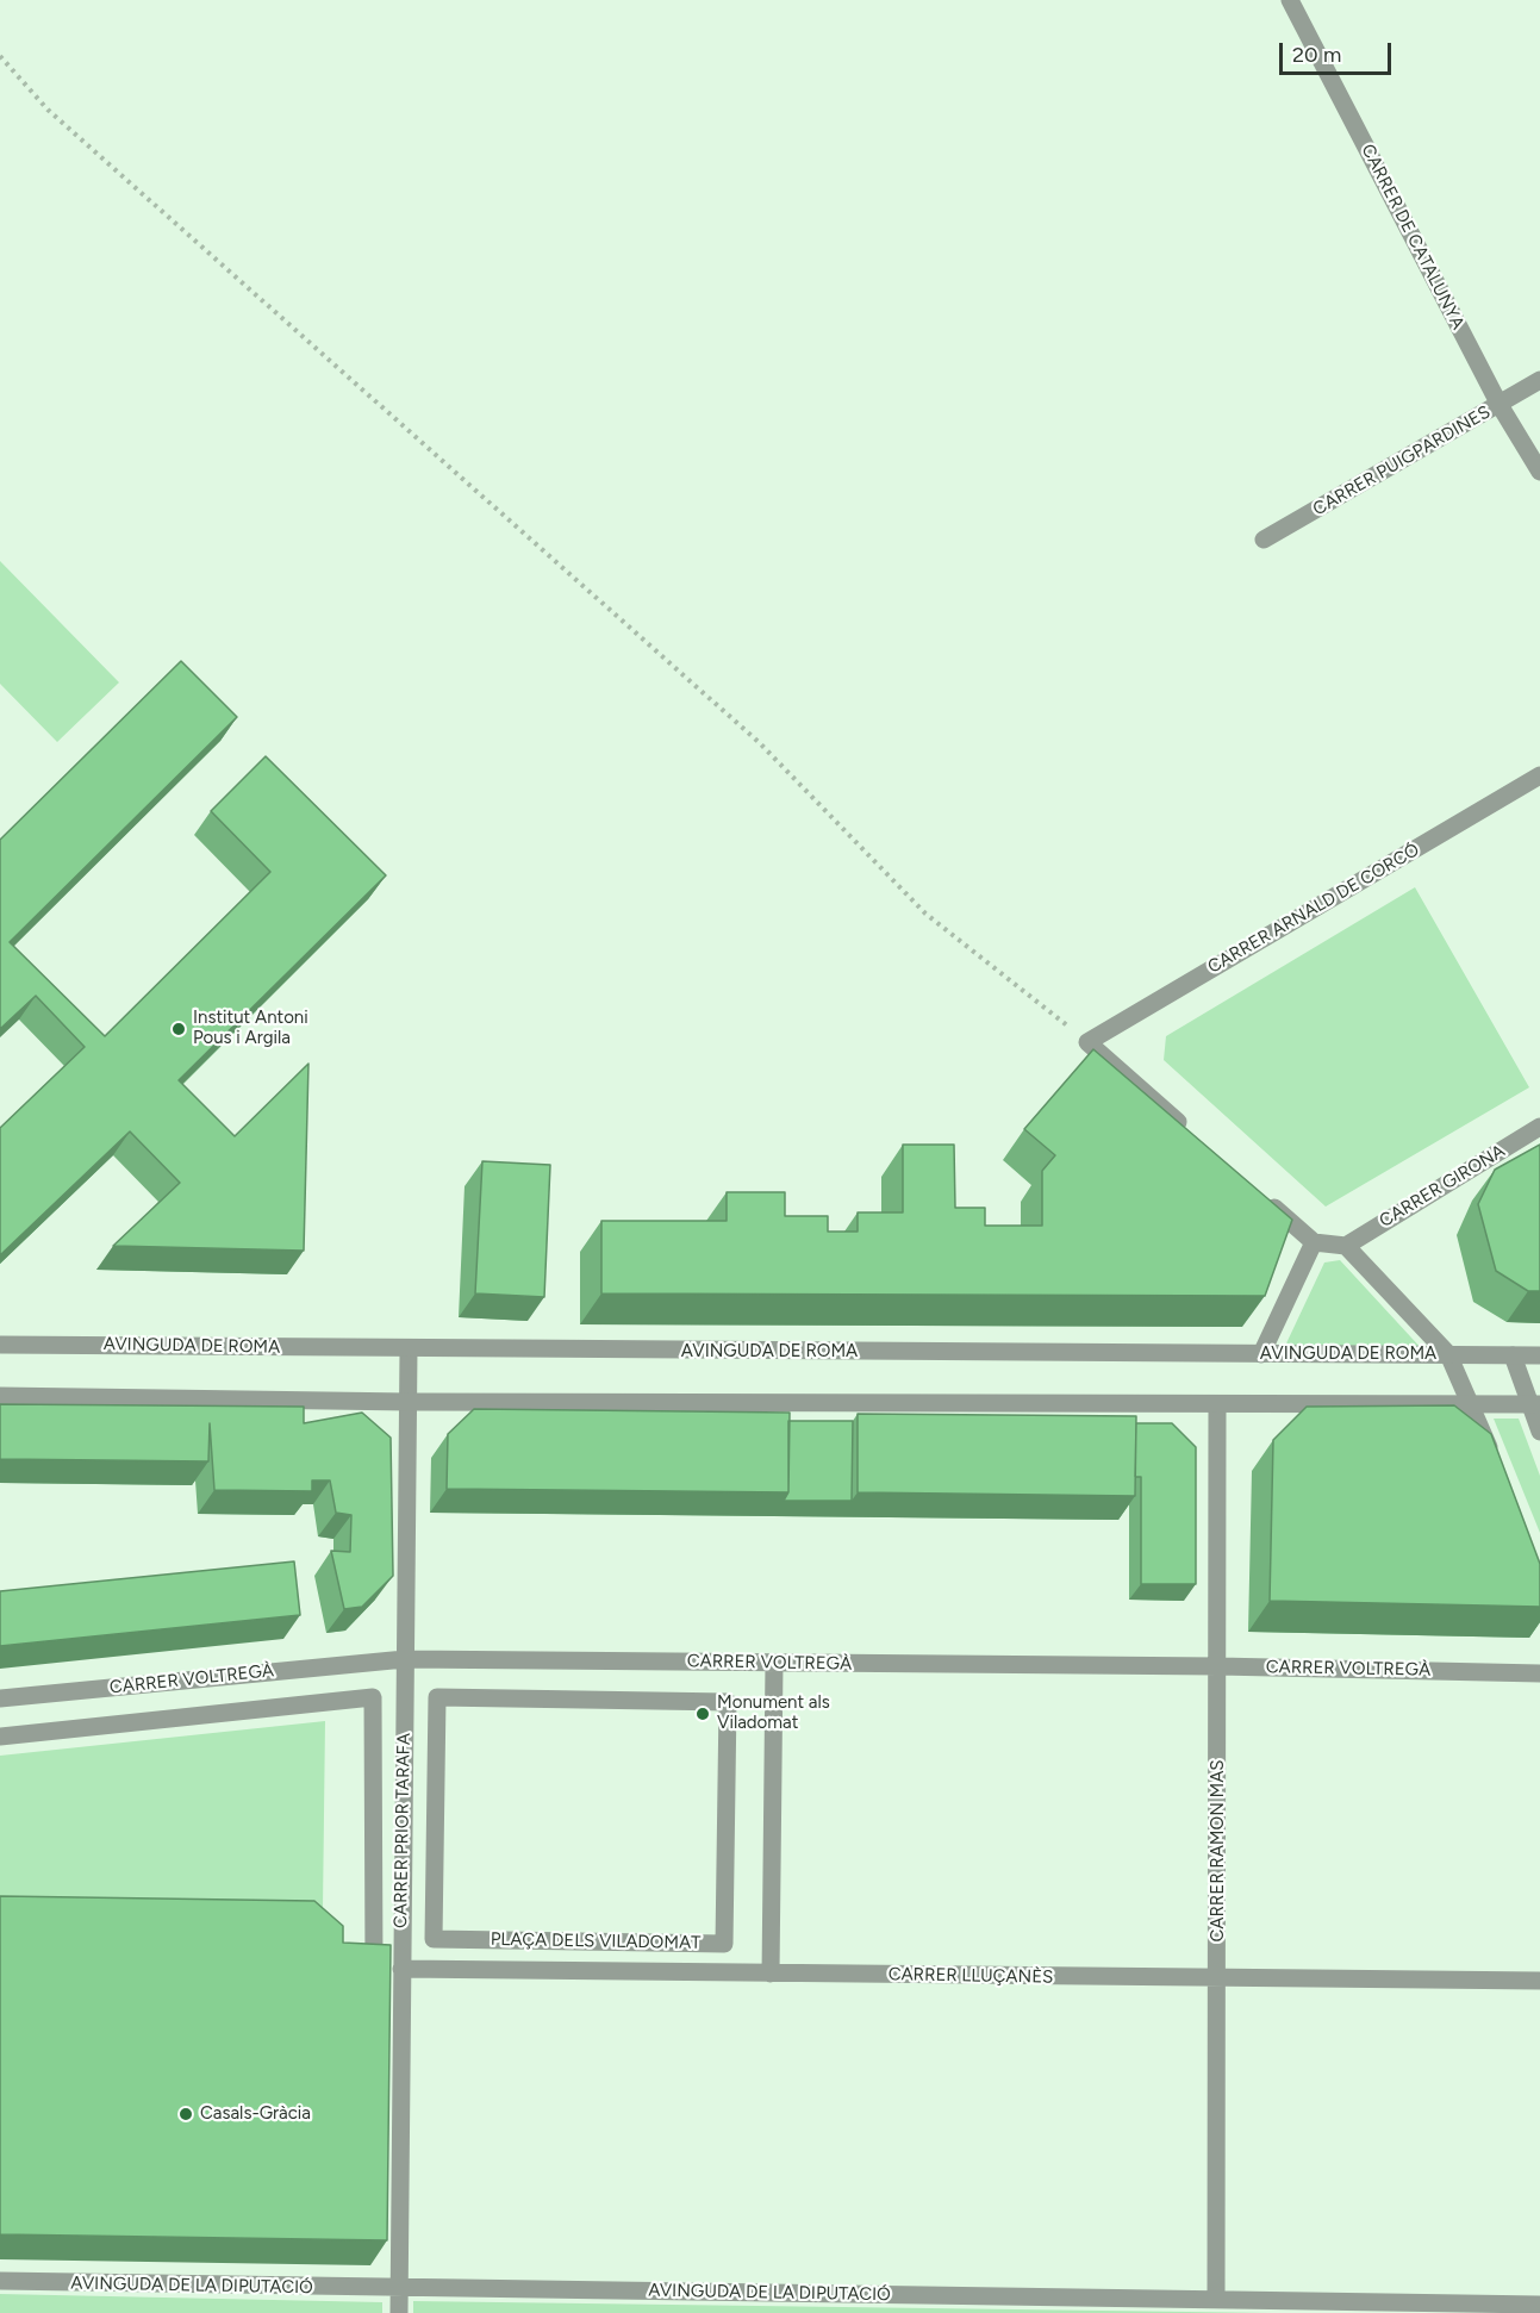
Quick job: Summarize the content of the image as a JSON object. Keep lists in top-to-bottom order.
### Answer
{
  "streets": {
    "street": [
      "CARRER DE CATALUNYA",
      "CARRER PUIGPARDINES",
      "CARRER ARNALD DE CORCÓ",
      "CARRER GIRONA",
      "AVINGUDA DE ROMA",
      "CARRER VOLTREGÀ",
      "CARRER PRIOR TARAFA",
      "CARRER RAMON MAS",
      "PLAÇA DELS VILADOMAT",
      "CARRER LLUÇANÈS",
      "AVINGUDA DE LA DIPUTACIÓ"
    ]
  },
  "crossings": [
    ["CARRER DE CATALUNYA", "CARRER PUIGPARDINES"],
    ["AVINGUDA DE ROMA", "CARRER PRIOR TARAFA"],
    ["CARRER VOLTREGÀ", "CARRER PRIOR TARAFA"],
    ["CARRER VOLTREGÀ", "CARRER RAMON MAS"],
    ["CARRER PRIOR TARAFA", "CARRER LLUÇANÈS"],
    ["CARRER PRIOR TARAFA", "AVINGUDA DE LA DIPUTACIÓ"],
    ["CARRER RAMON MAS", "CARRER LLUÇANÈS"],
    ["CARRER RAMON MAS", "AVINGUDA DE LA DIPUTACIÓ"]
  ],
  "places": ["Institut Antoni Pous i Argila", "Monument als Viladomat", "Casals-Gràcia"],
  "scale_bar": "20 m"
}
